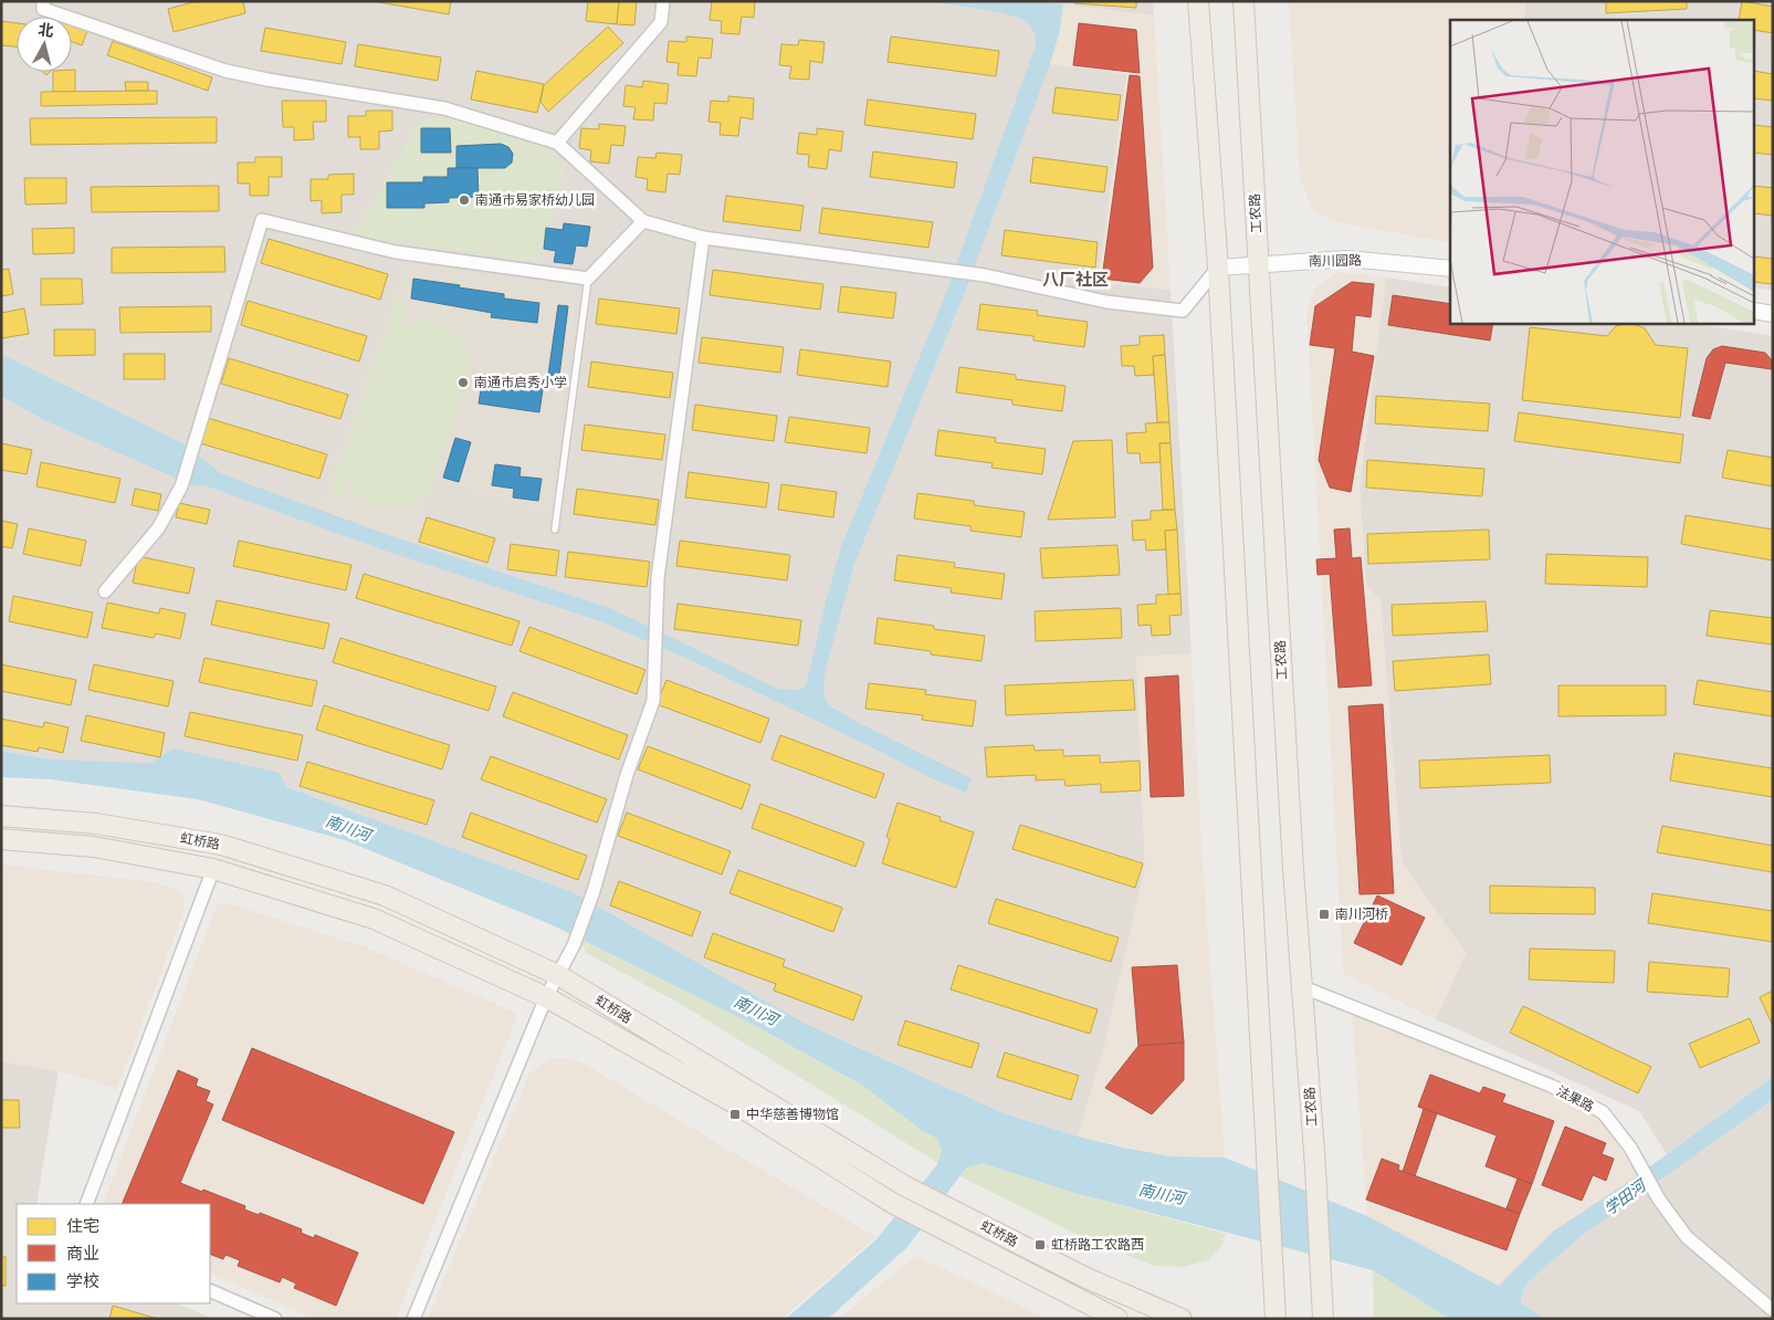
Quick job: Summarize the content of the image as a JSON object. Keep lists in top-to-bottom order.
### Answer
{
  "streets": {
    "main road": ["工农路", "虹桥路"],
    "street": ["南川园路", "法果路"]
  },
  "crossings": [
    ["工农路", "南川园路"],
    ["工农路", "法果路"]
  ],
  "districts": ["八厂社区"],
  "water": ["南川河", "学田河"],
  "places": {
    "other": ["南通市易家桥幼儿园", "南通市启秀小学"],
    "transit": ["南川河桥", "中华慈善博物馆", "虹桥路工农路西"]
  },
  "legend": ["住宅", "商业", "学校"],
  "north": "top"
}
